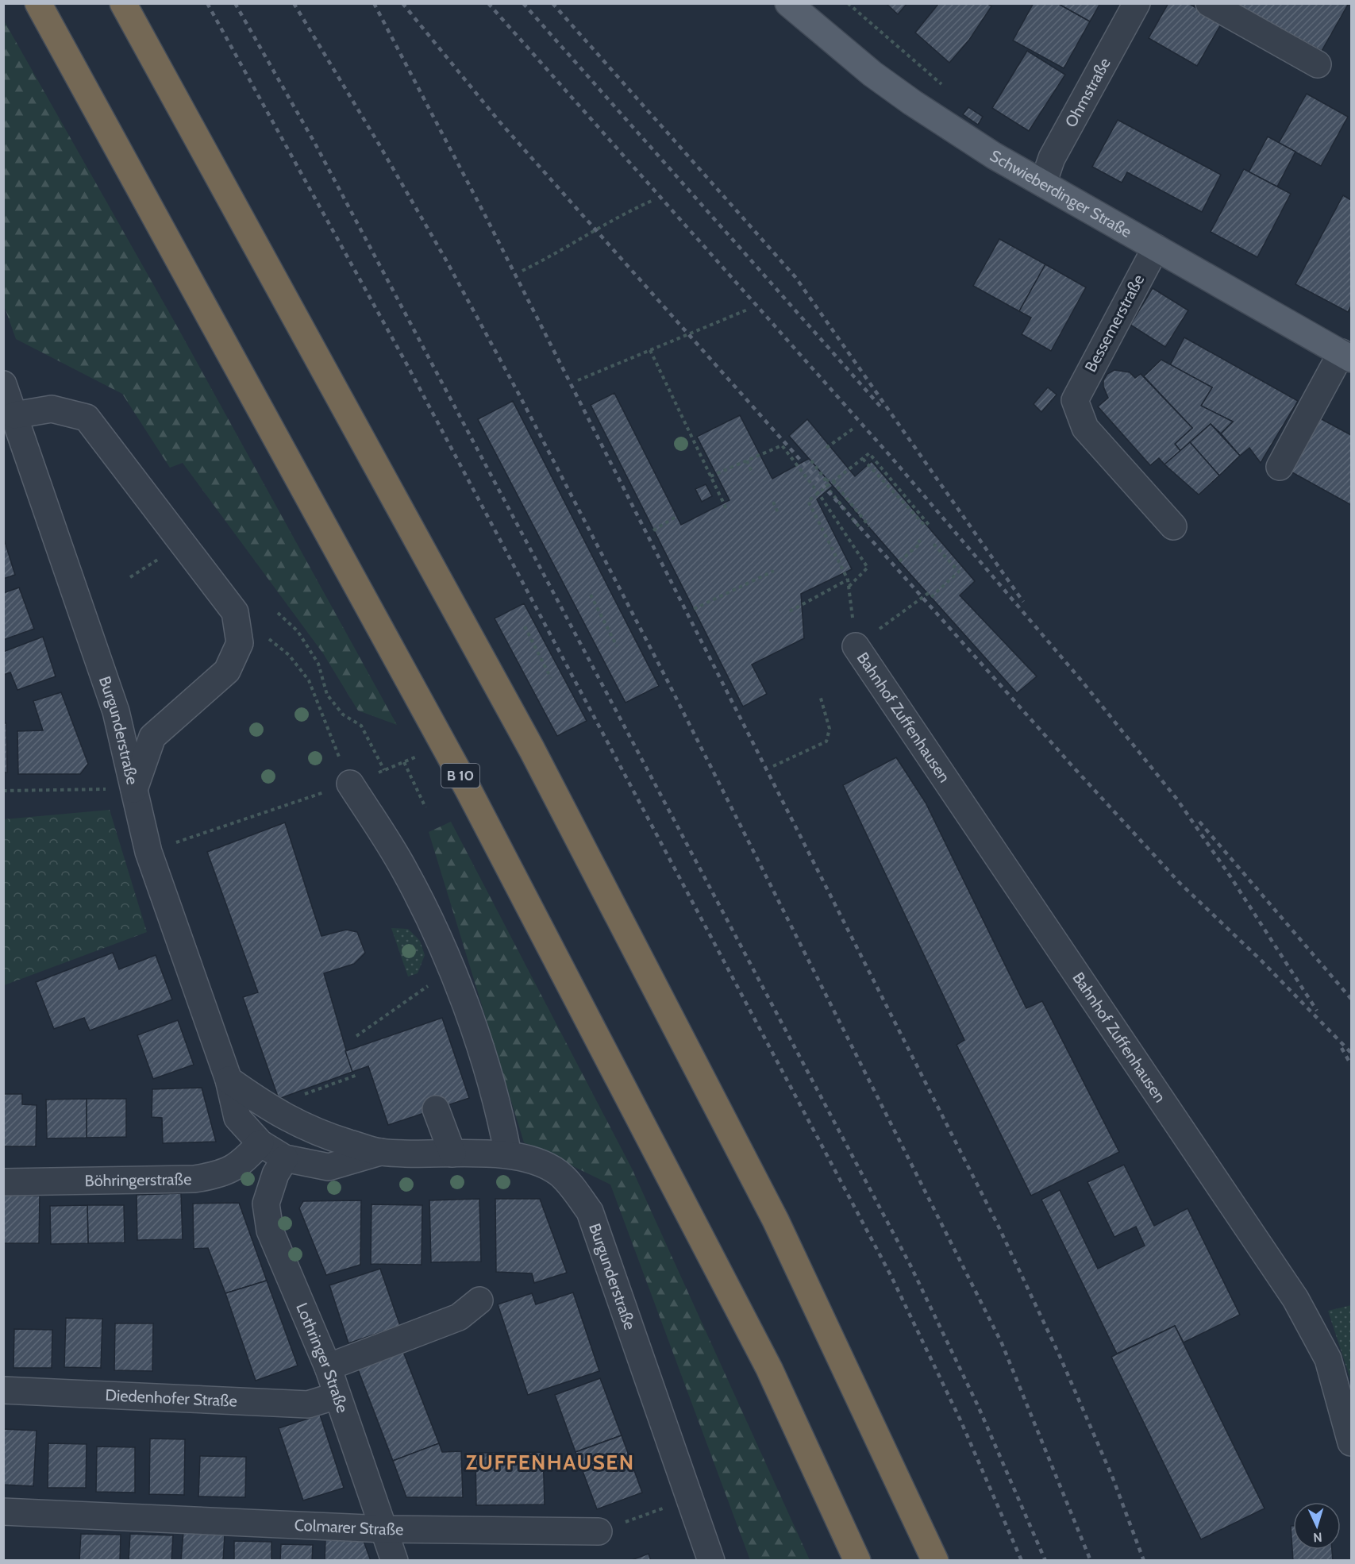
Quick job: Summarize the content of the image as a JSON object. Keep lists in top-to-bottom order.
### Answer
{
  "streets": {
    "highway": ["B 10"],
    "main road": ["Schwieberdinger Straße"],
    "street": [
      "Ohmstraße",
      "Bessemerstraße",
      "Bahnhof Zuffenhausen",
      "Burgunderstraße",
      "Böhringerstraße",
      "Lothringer Straße",
      "Diedenhofer Straße",
      "Colmarer Straße"
    ]
  },
  "crossings": [
    ["Ohmstraße", "Schwieberdinger Straße"],
    ["Schwieberdinger Straße", "Bessemerstraße"],
    ["Burgunderstraße", "Böhringerstraße"],
    ["Burgunderstraße", "Lothringer Straße"],
    ["Lothringer Straße", "Diedenhofer Straße"],
    ["Lothringer Straße", "Colmarer Straße"]
  ],
  "districts": ["ZUFFENHAUSEN"],
  "north": "bottom"
}
